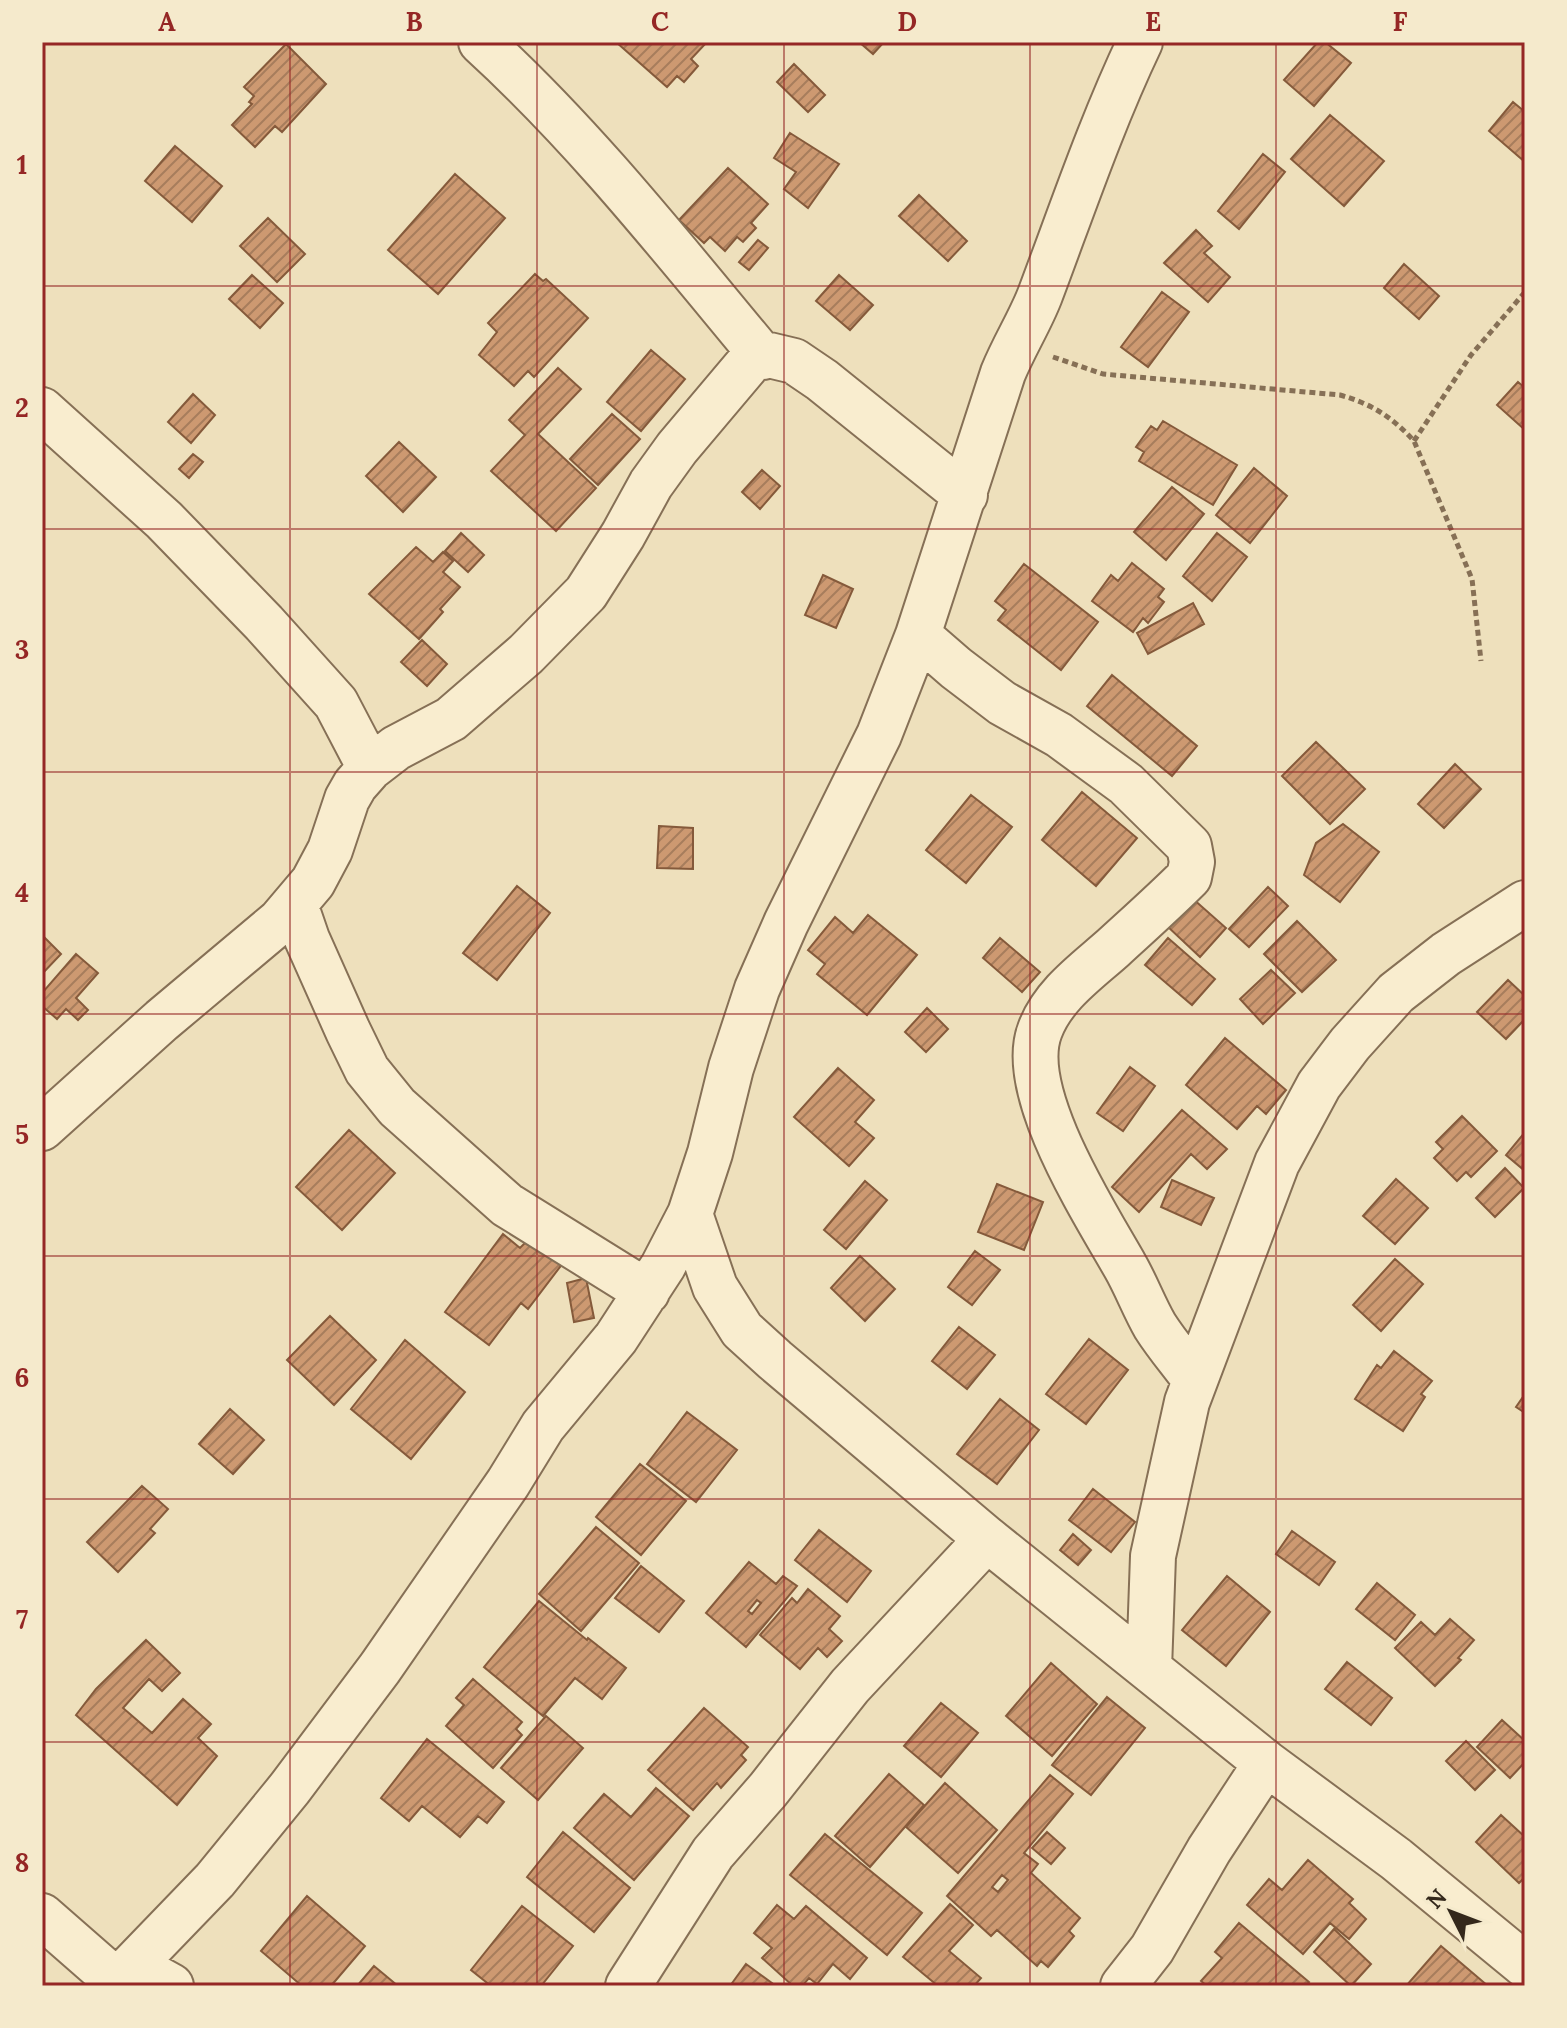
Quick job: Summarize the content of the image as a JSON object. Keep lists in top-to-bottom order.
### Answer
{
  "north": "top left",
  "grid": {
    "columns": [
      "A",
      "B",
      "C",
      "D",
      "E",
      "F"
    ],
    "rows": [
      "1",
      "2",
      "3",
      "4",
      "5",
      "6",
      "7",
      "8"
    ]
  }
}
